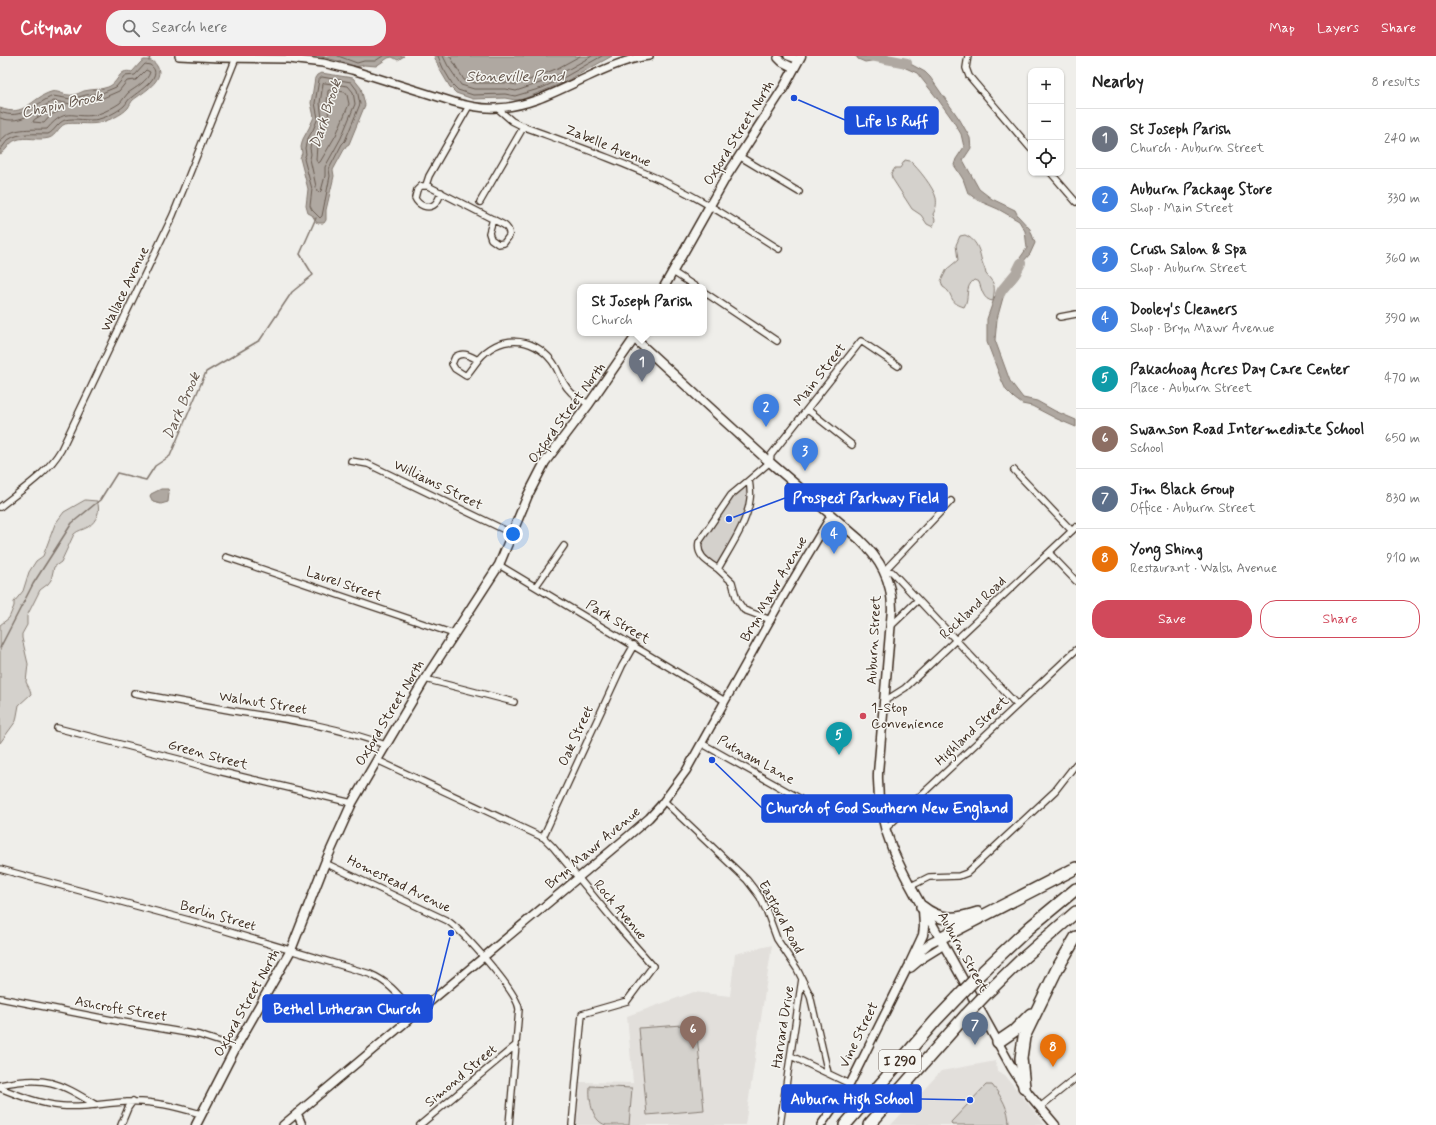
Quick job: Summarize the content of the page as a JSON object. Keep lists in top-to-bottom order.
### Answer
{
  "streets": {
    "highway": ["I 290"],
    "main road": ["Oxford Street North", "Auburn Street"],
    "street": [
      "Zabelle Avenue",
      "Wallace Avenue",
      "Main Street",
      "Williams Street",
      "Laurel Street",
      "Bryn Mawr Avenue",
      "Rockland Road",
      "Park Street",
      "Walnut Street",
      "Highland Street",
      "Oak Street",
      "Green Street",
      "Putnam Lane",
      "Homestead Avenue",
      "Rock Avenue",
      "Berlin Street",
      "Eastford Road",
      "Ashcroft Street",
      "Harvard Drive",
      "Vine Street",
      "Simond Street"
    ]
  },
  "crossings": [
    ["Oxford Street North", "Zabelle Avenue"],
    ["Oxford Street North", "Williams Street"],
    ["Oxford Street North", "Laurel Street"],
    ["Oxford Street North", "Park Street"],
    ["Oxford Street North", "Auburn Street"],
    ["Oxford Street North", "Walnut Street"],
    ["Oxford Street North", "Green Street"],
    ["Oxford Street North", "Homestead Avenue"],
    ["Oxford Street North", "Rock Avenue"],
    ["Oxford Street North", "Berlin Street"],
    ["Oxford Street North", "Ashcroft Street"],
    ["Main Street", "Auburn Street"],
    ["Bryn Mawr Avenue", "Park Street"],
    ["Bryn Mawr Avenue", "Auburn Street"],
    ["Bryn Mawr Avenue", "Putnam Lane"],
    ["Bryn Mawr Avenue", "Homestead Avenue"],
    ["Bryn Mawr Avenue", "Rock Avenue"],
    ["Bryn Mawr Avenue", "Berlin Street"],
    ["Bryn Mawr Avenue", "Eastford Road"],
    ["Rockland Road", "Auburn Street"],
    ["Park Street", "Oak Street"],
    ["Auburn Street", "Highland Street"],
    ["Auburn Street", "Vine Street"],
    ["Auburn Street", "I 290"],
    ["Oak Street", "Rock Avenue"],
    ["Homestead Avenue", "Simond Street"],
    ["Eastford Road", "Harvard Drive"]
  ],
  "water": ["Stoneville Pond", "Chapin Brook", "Dark Brook"],
  "places": [
    "Life Is Ruff",
    "Prospect Parkway Field",
    "1-Stop Convenience",
    "Church of God Southern New England",
    "Bethel Lutheran Church",
    "Auburn High School"
  ],
  "page": {
    "header": "Citynav",
    "search": "Search here",
    "nav": ["Map", "Layers", "Share"],
    "heading": ["Nearby", "8 results"],
    "map_buttons": ["+", "−"],
    "list": [
      {
        "mark": "1",
        "name": "St Joseph Parish",
        "note": "Church · Auburn Street",
        "value": "240 m"
      },
      {
        "mark": "2",
        "name": "Auburn Package Store",
        "note": "Shop · Main Street",
        "value": "330 m"
      },
      {
        "mark": "3",
        "name": "Crush Salon & Spa",
        "note": "Shop · Auburn Street",
        "value": "360 m"
      },
      {
        "mark": "4",
        "name": "Dooley's Cleaners",
        "note": "Shop · Bryn Mawr Avenue",
        "value": "390 m"
      },
      {
        "mark": "5",
        "name": "Pakachoag Acres Day Care Center",
        "note": "Place · Auburn Street",
        "value": "470 m"
      },
      {
        "mark": "6",
        "name": "Swanson Road Intermediate School",
        "note": "School",
        "value": "650 m"
      },
      {
        "mark": "7",
        "name": "Jim Black Group",
        "note": "Office · Auburn Street",
        "value": "830 m"
      },
      {
        "mark": "8",
        "name": "Yong Shing",
        "note": "Restaurant · Walsh Avenue",
        "value": "910 m"
      }
    ],
    "popup": ["St Joseph Parish", "Church"],
    "pins": [
      "1",
      "2",
      "3",
      "4",
      "5",
      "7",
      "6",
      "8"
    ],
    "buttons": ["Save", "Share"]
  }
}
